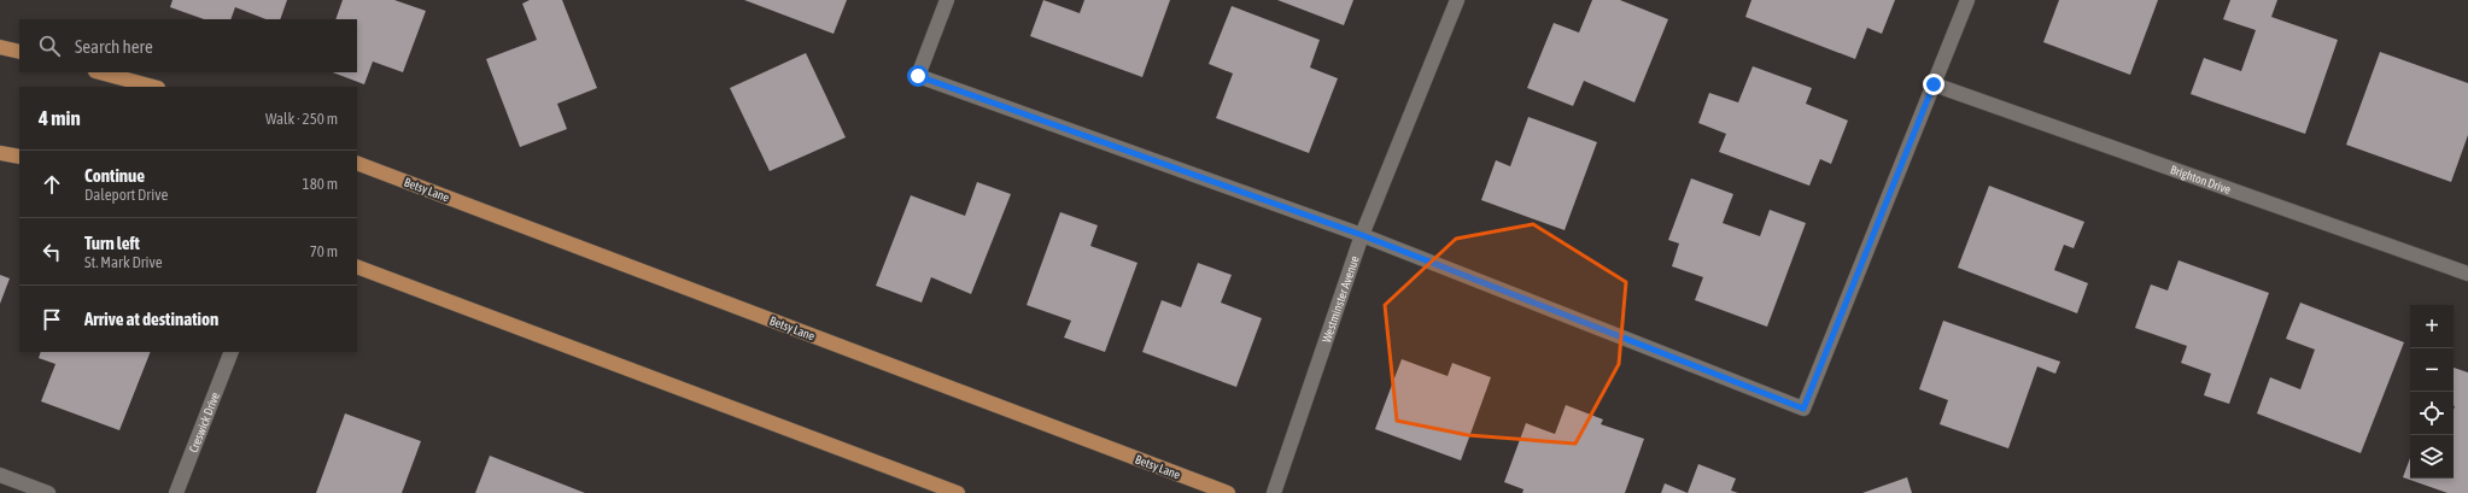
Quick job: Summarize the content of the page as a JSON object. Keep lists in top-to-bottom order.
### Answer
{
  "streets": {
    "main road": ["Betsy Lane"],
    "street": ["Brighton Drive", "Westminster Avenue", "Creswick Drive"]
  },
  "page": {
    "search": "Search here",
    "heading": ["4 min", "Walk · 250 m"],
    "list": [
      ["Continue", "Daleport Drive", "180 m"],
      ["Turn left", "St. Mark Drive", "70 m"],
      "Arrive at destination"
    ],
    "map_buttons": ["+", "−"]
  }
}
